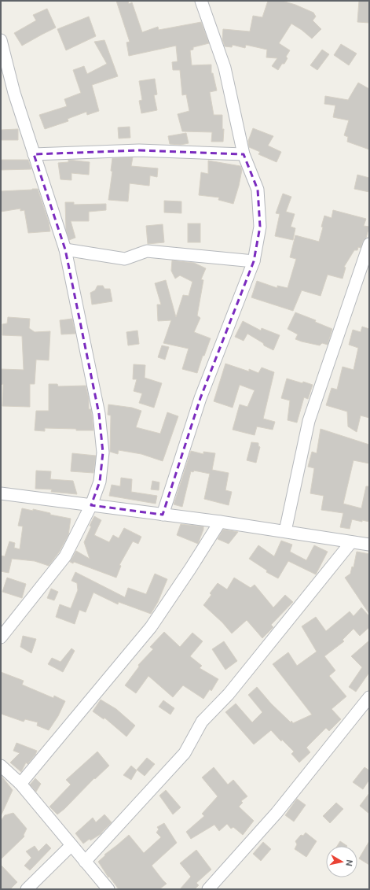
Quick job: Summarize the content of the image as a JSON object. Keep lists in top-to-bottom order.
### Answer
{
  "north": "right"
}
